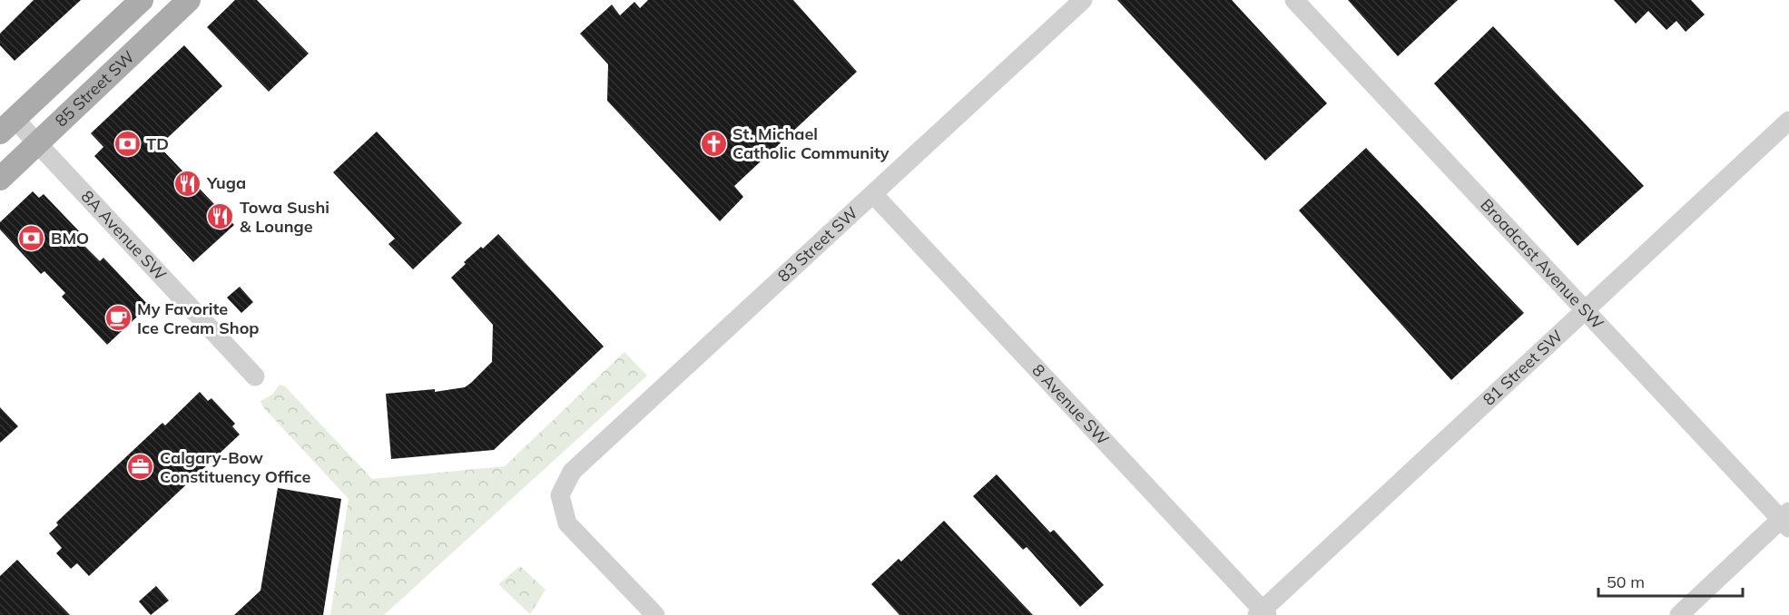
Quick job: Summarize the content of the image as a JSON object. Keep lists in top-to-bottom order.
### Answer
{
  "streets": {
    "main road": ["85 Street SW"],
    "street": [
      "8A Avenue SW",
      "83 Street SW",
      "Broadcast Avenue SW",
      "81 Street SW",
      "8 Avenue SW"
    ]
  },
  "crossings": [
    ["85 Street SW", "8A Avenue SW"],
    ["83 Street SW", "8 Avenue SW"],
    ["Broadcast Avenue SW", "81 Street SW"],
    ["81 Street SW", "8 Avenue SW"]
  ],
  "places": {
    "church": ["St. Michael Catholic Community"],
    "bank": ["TD", "BMO"],
    "restaurant": ["Yuga", "Towa Sushi & Lounge"],
    "cafe": ["My Favorite Ice Cream Shop"],
    "office": ["Calgary-Bow Constituency Office"]
  },
  "scale_bar": "50 m"
}
